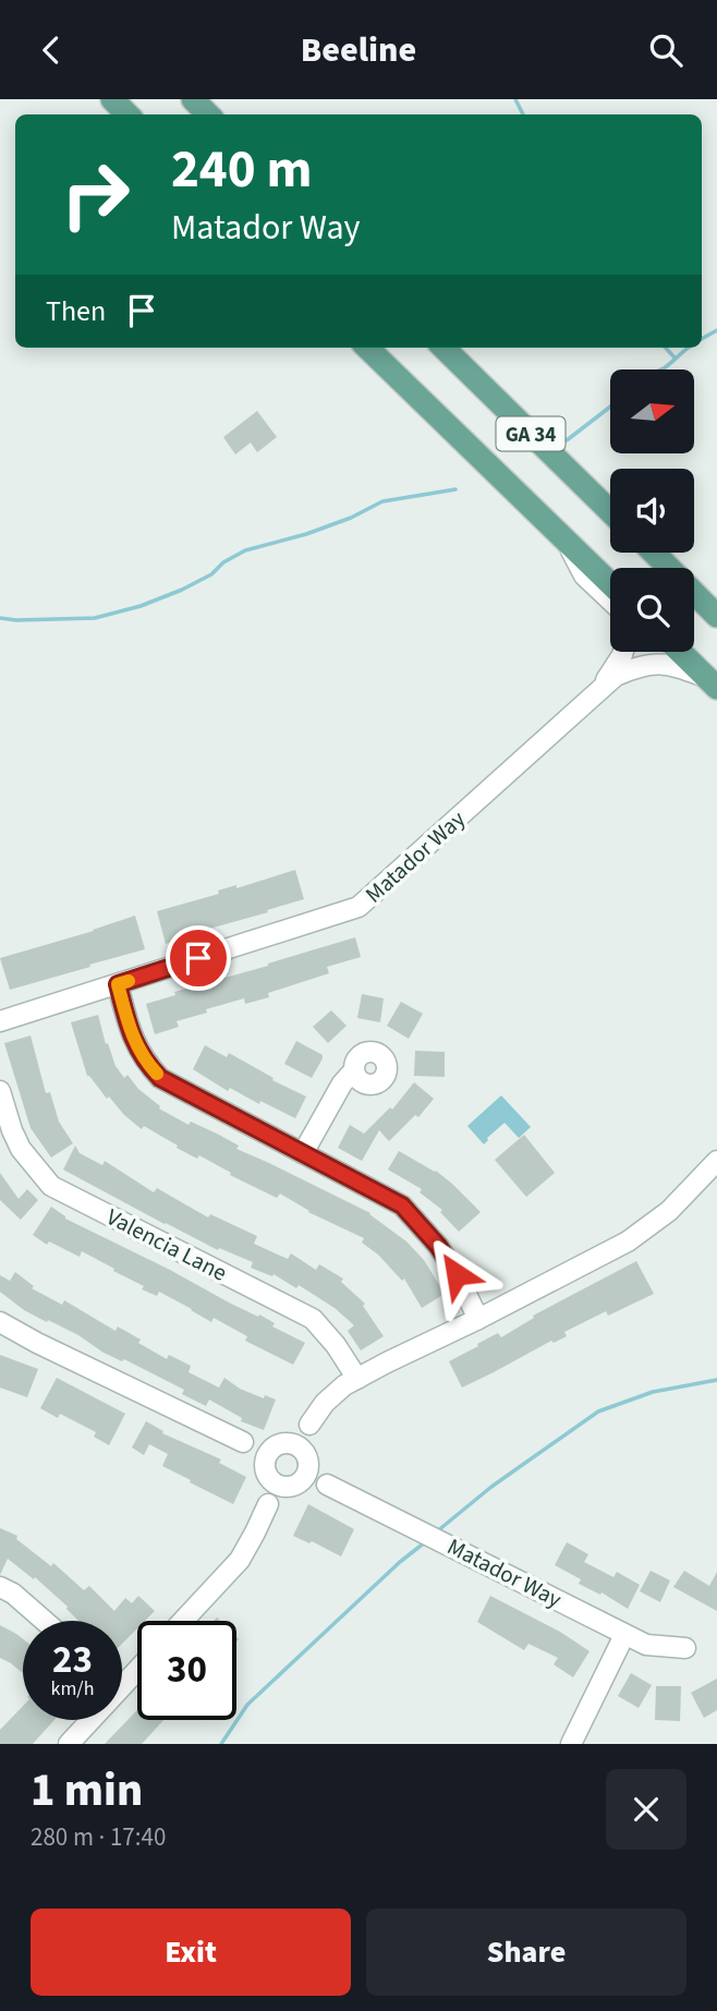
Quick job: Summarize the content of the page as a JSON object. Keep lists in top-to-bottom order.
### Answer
{
  "streets": {
    "main road": ["GA 34"],
    "street": ["Matador Way", "Valencia Lane"]
  },
  "north": "right",
  "page": {
    "header": "Beeline",
    "turn": ["240 m", "Matador Way"],
    "then": "Then",
    "speed": "23 km/h",
    "limit": "30",
    "heading": ["1 min", "280 m · 17:40"],
    "buttons": ["Exit", "Share"]
  }
}
